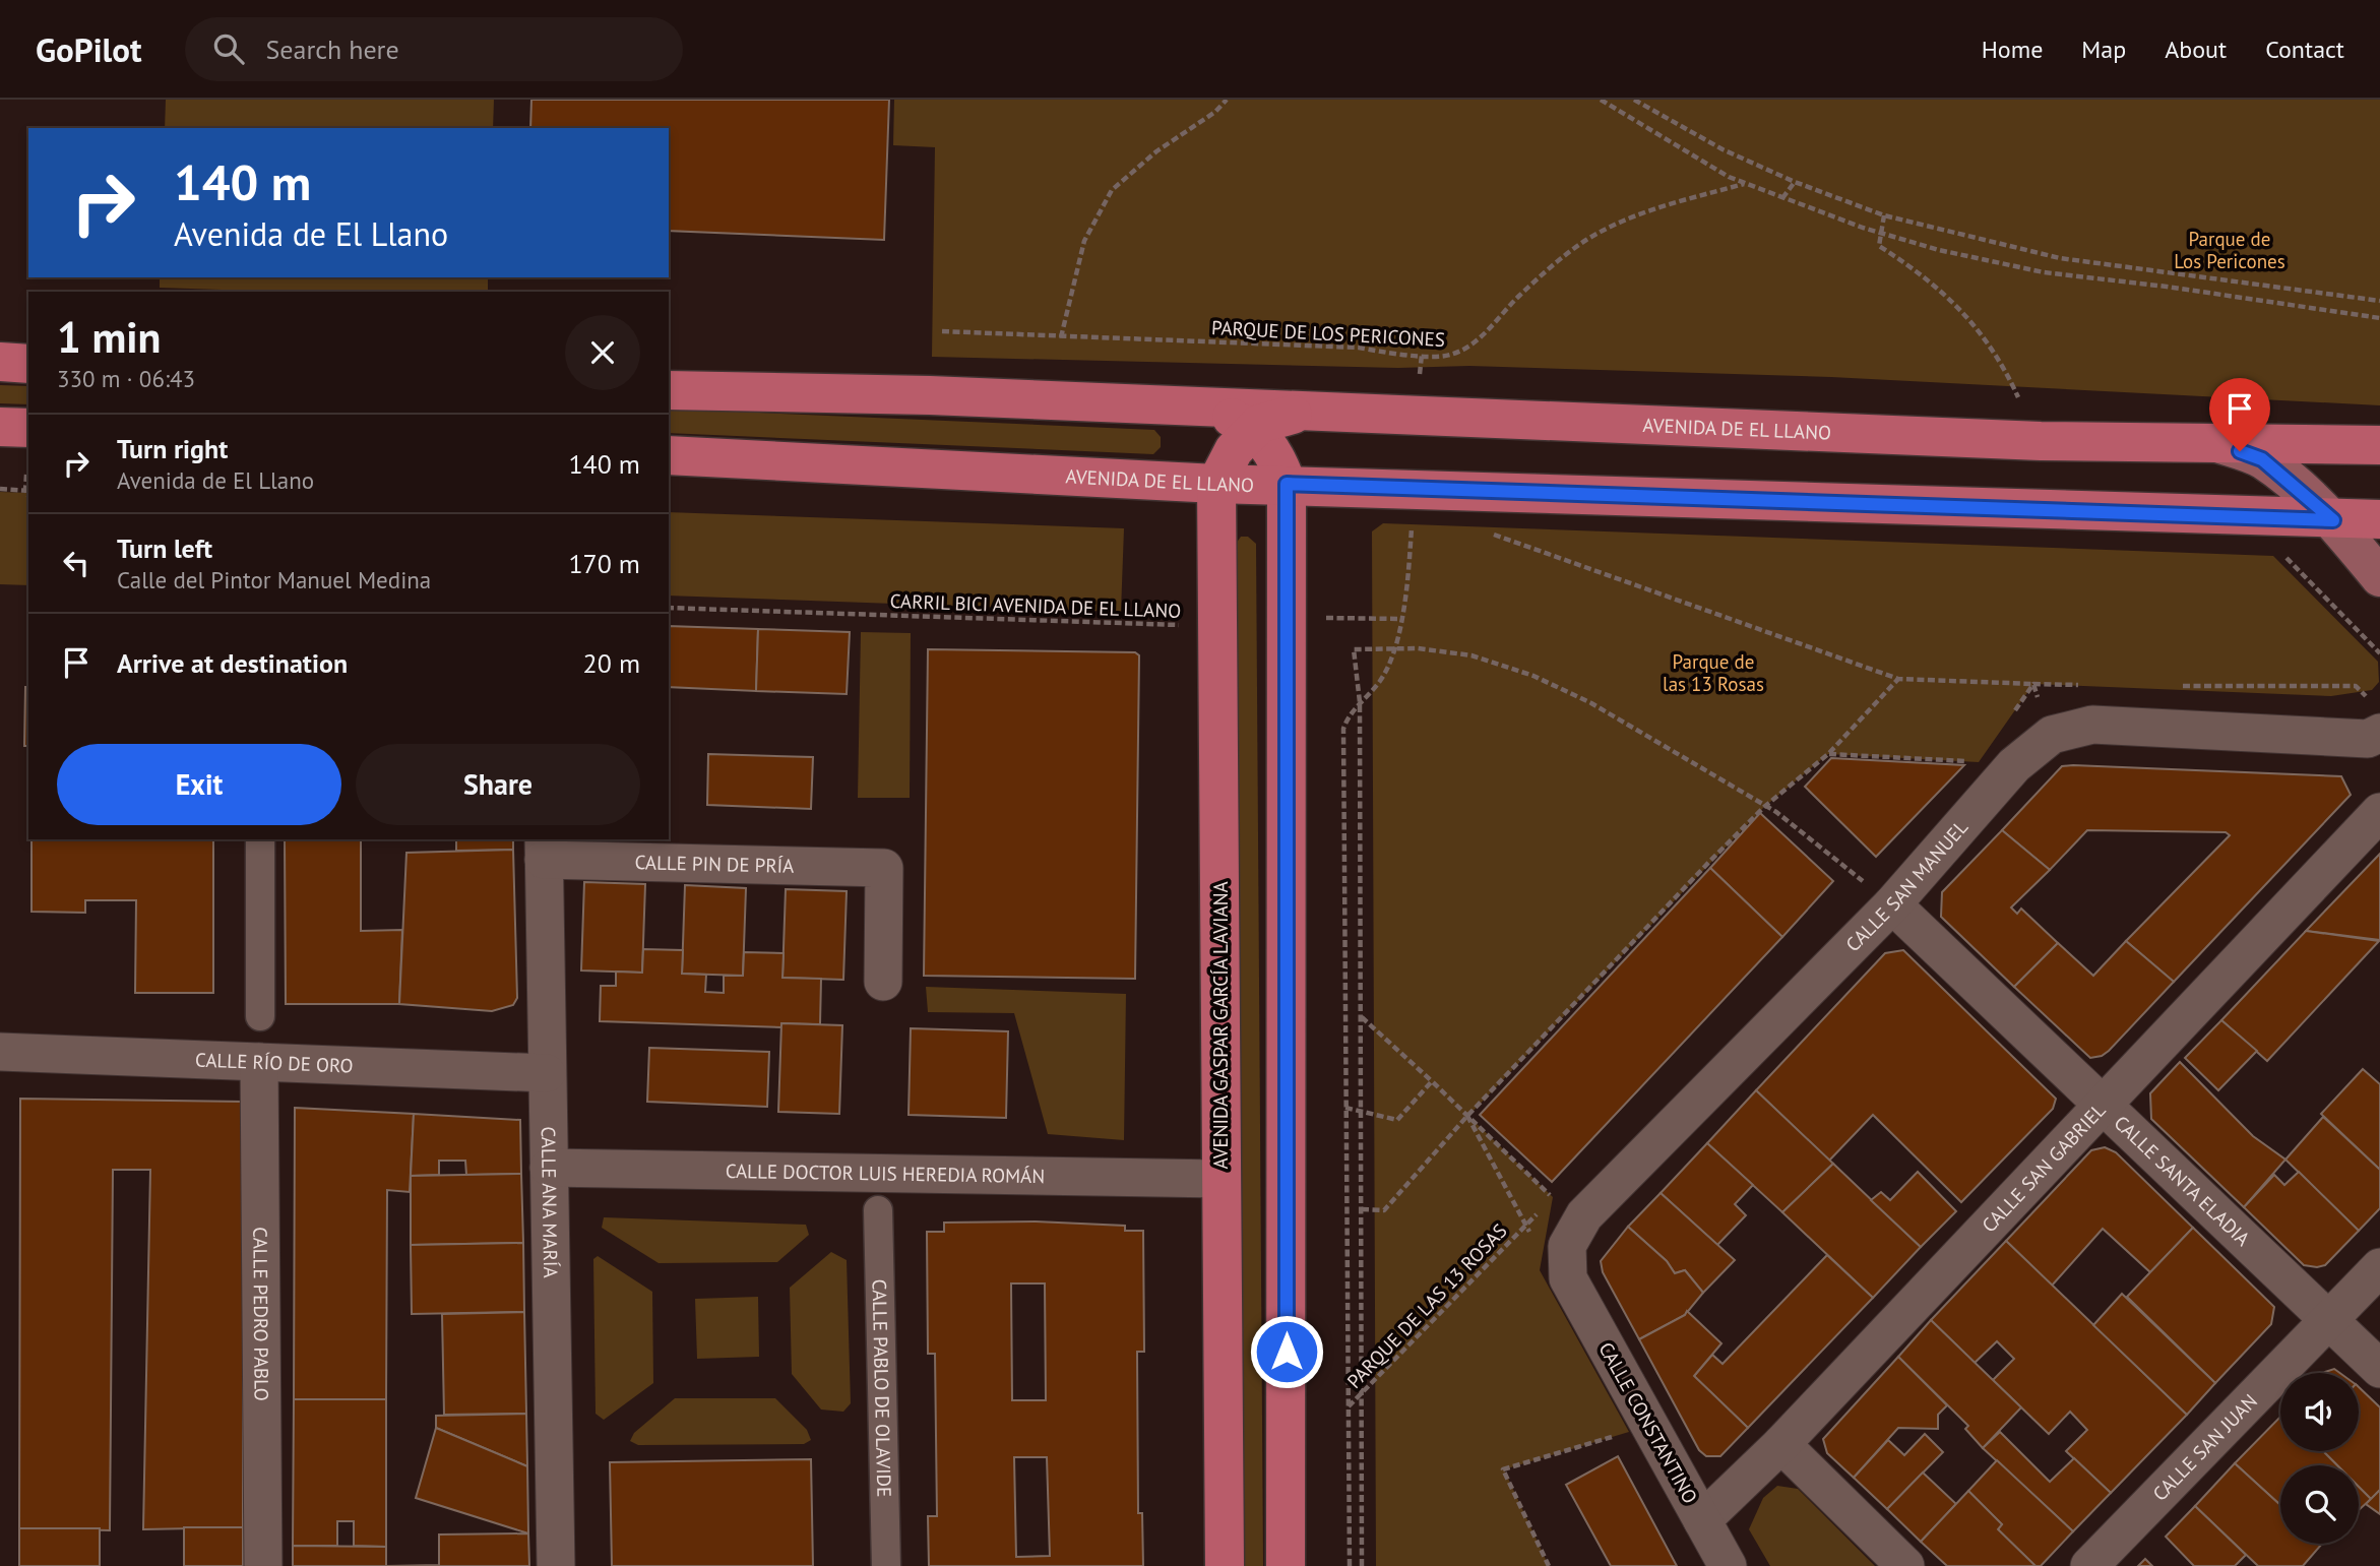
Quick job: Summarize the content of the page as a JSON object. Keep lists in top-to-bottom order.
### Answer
{
  "streets": {
    "main road": ["AVENIDA DE EL LLANO", "AVENIDA GASPAR GARCÍA LAVIANA"],
    "street": [
      "CALLE PIN DE PRÍA",
      "CALLE SAN MANUEL",
      "CALLE RÍO DE ORO",
      "CALLE SAN GABRIEL",
      "CALLE DOCTOR LUIS HEREDIA ROMÁN",
      "CALLE SANTA ELADIA",
      "CALLE ANA MARÍA",
      "CALLE PEDRO PABLO",
      "CALLE PABLO DE OLAVIDE",
      "CALLE CONSTANTINO",
      "CALLE SAN JUAN"
    ],
    "path": ["PARQUE DE LOS PERICONES", "CARRIL BICI AVENIDA DE EL LLANO", "PARQUE DE LAS 13 ROSAS"]
  },
  "crossings": [
    ["AVENIDA DE EL LLANO", "AVENIDA GASPAR GARCÍA LAVIANA"],
    ["CARRIL BICI AVENIDA DE EL LLANO", "AVENIDA GASPAR GARCÍA LAVIANA"],
    ["CALLE PIN DE PRÍA", "CALLE ANA MARÍA"],
    ["CALLE SAN MANUEL", "CALLE SANTA ELADIA"],
    ["CALLE SAN MANUEL", "CALLE CONSTANTINO"],
    ["AVENIDA GASPAR GARCÍA LAVIANA", "CALLE DOCTOR LUIS HEREDIA ROMÁN"],
    ["CALLE RÍO DE ORO", "CALLE ANA MARÍA"],
    ["CALLE RÍO DE ORO", "CALLE PEDRO PABLO"],
    ["CALLE SAN GABRIEL", "CALLE SANTA ELADIA"],
    ["CALLE SAN GABRIEL", "CALLE CONSTANTINO"],
    ["CALLE DOCTOR LUIS HEREDIA ROMÁN", "CALLE ANA MARÍA"],
    ["CALLE SANTA ELADIA", "CALLE SAN JUAN"]
  ],
  "parks": ["Parque de Los Pericones", "Parque de las 13 Rosas"],
  "page": {
    "header": "GoPilot",
    "search": "Search here",
    "nav": [
      "Home",
      "Map",
      "About",
      "Contact"
    ],
    "turn": ["140 m", "Avenida de El Llano"],
    "heading": ["1 min", "330 m · 06:43"],
    "list": [
      {
        "name": "Turn right",
        "note": "Avenida de El Llano",
        "value": "140 m"
      },
      {
        "name": "Turn left",
        "note": "Calle del Pintor Manuel Medina",
        "value": "170 m"
      },
      {
        "name": "Arrive at destination",
        "value": "20 m"
      }
    ],
    "buttons": ["Exit", "Share"]
  }
}
